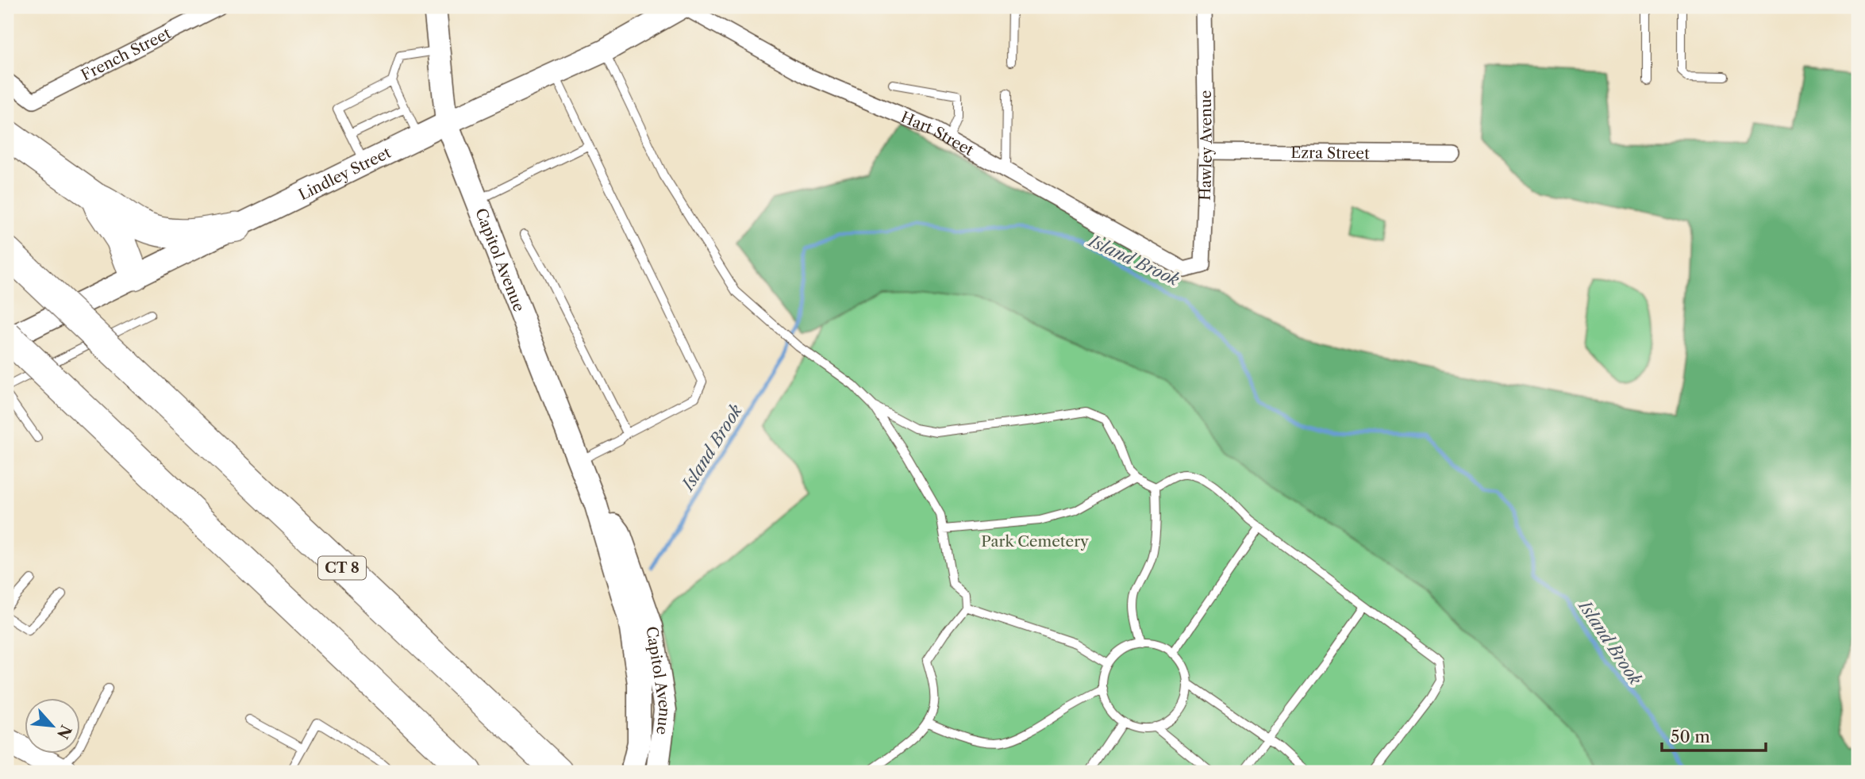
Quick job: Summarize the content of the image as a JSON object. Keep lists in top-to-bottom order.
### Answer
{
  "streets": {
    "highway": ["CT 8"],
    "main road": ["Lindley Street", "Capitol Avenue"],
    "street": [
      "French Street",
      "Hart Street",
      "Hawley Avenue",
      "Ezra Street"
    ]
  },
  "crossings": [
    ["Hart Street", "Hawley Avenue"],
    ["Hart Street", "Lindley Street"],
    ["Hawley Avenue", "Ezra Street"],
    ["Lindley Street", "Capitol Avenue"]
  ],
  "water": ["Island Brook"],
  "parks": ["Park Cemetery"],
  "scale_bar": "50 m",
  "north": "bottom right"
}
